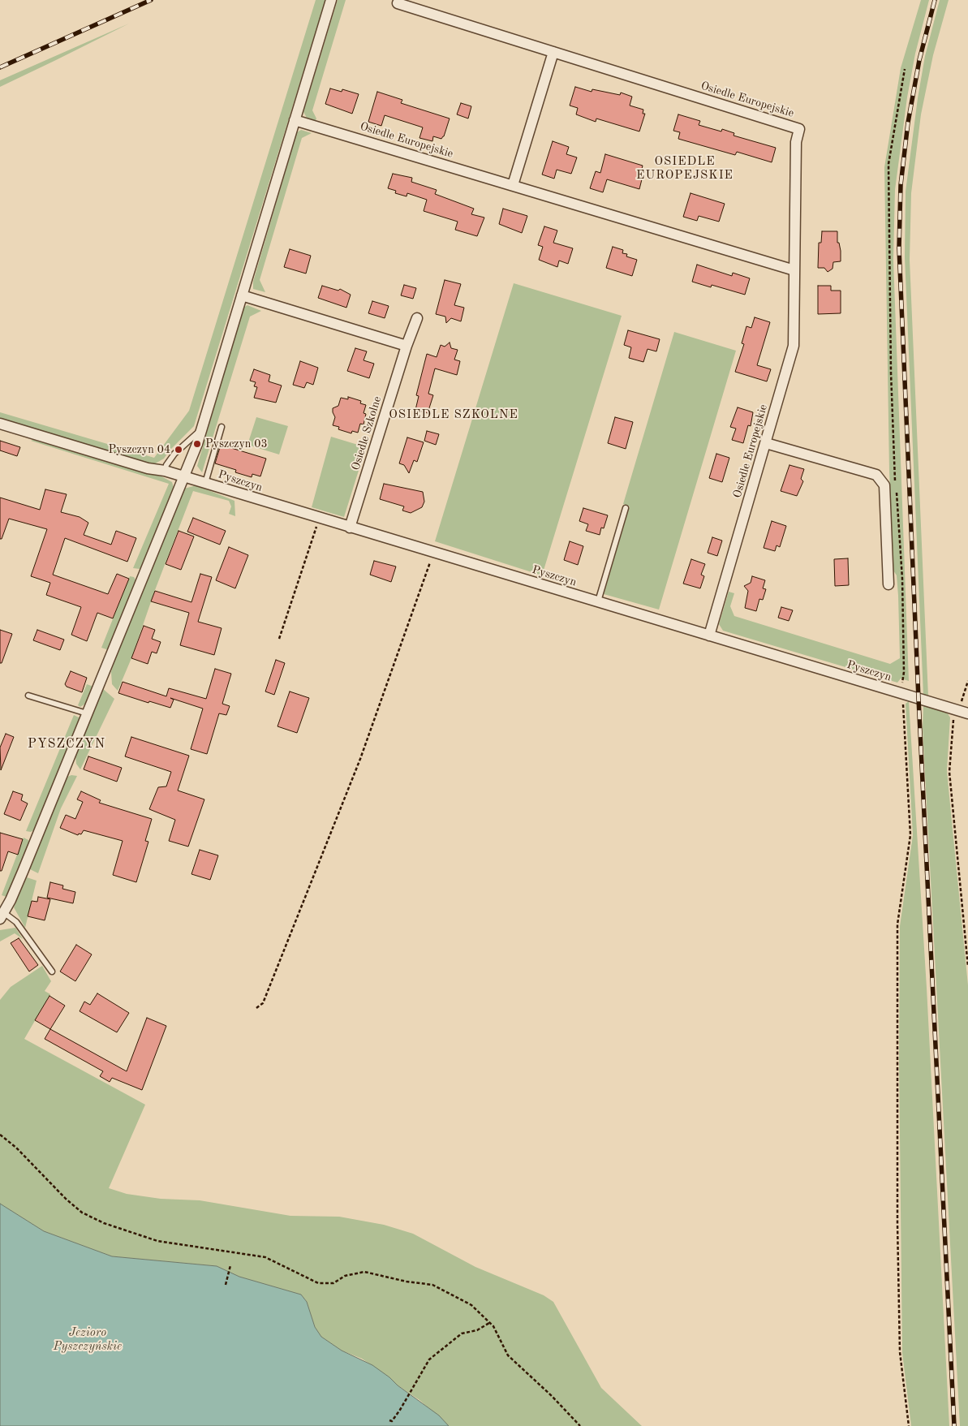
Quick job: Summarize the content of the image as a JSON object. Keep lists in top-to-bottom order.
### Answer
{
  "streets": {
    "street": ["Osiedle Europejskie", "Osiedle Szkolne", "Pyszczyn"]
  },
  "crossings": [
    ["Osiedle Europejskie", "Pyszczyn"],
    ["Osiedle Szkolne", "Pyszczyn"]
  ],
  "districts": ["OSIEDLE EUROPEJSKIE", "OSIEDLE SZKOLNE", "PYSZCZYN"],
  "water": ["Jezioro Pyszczyńskie"],
  "places": ["Pyszczyn 03", "Pyszczyn 04"]
}
